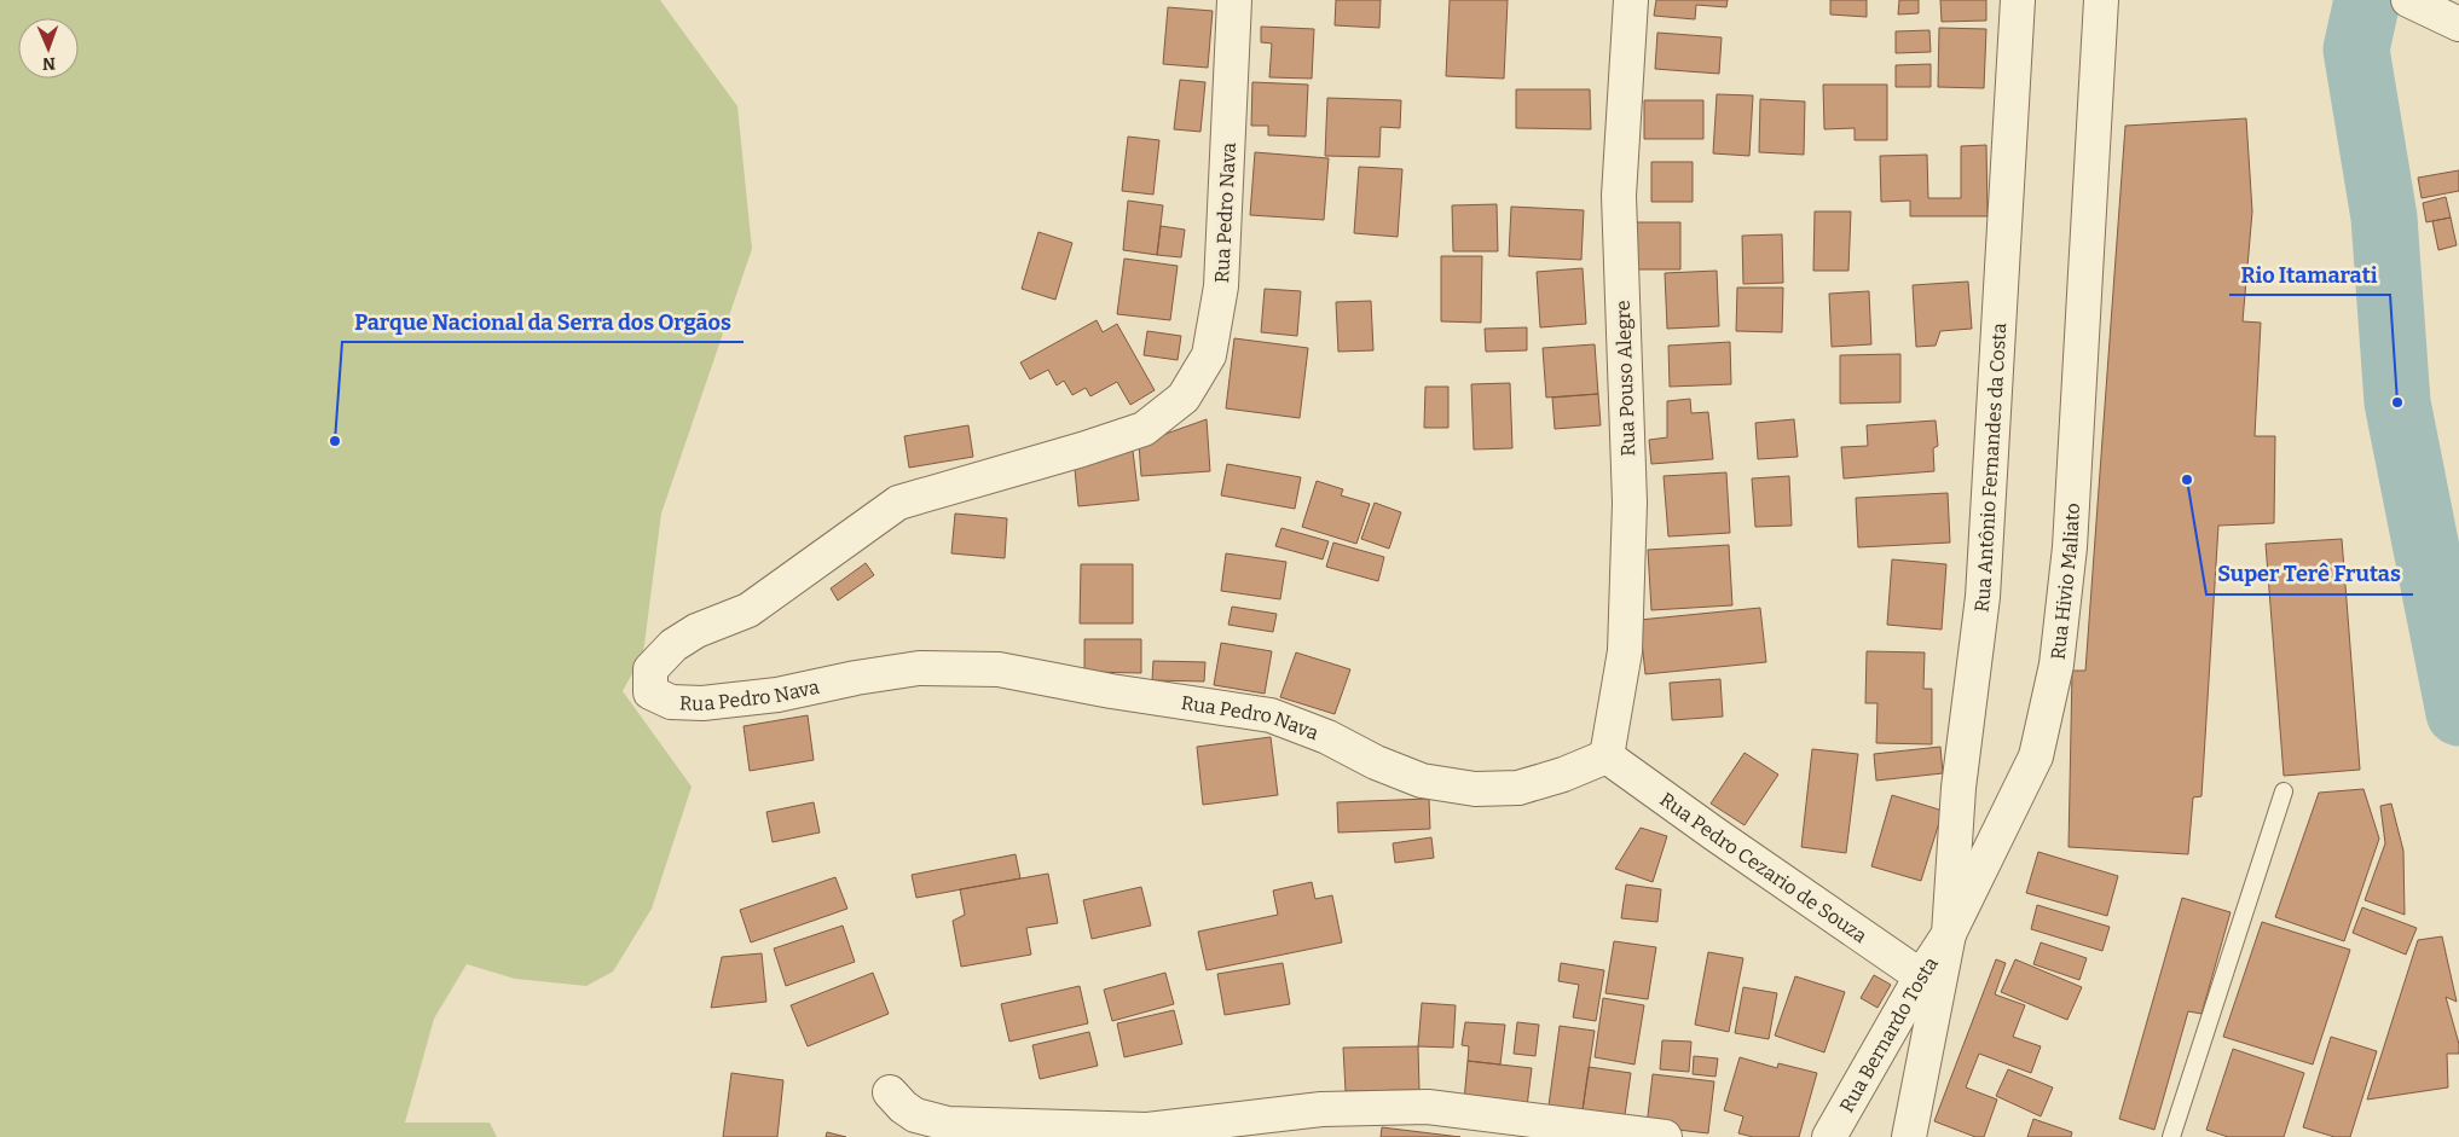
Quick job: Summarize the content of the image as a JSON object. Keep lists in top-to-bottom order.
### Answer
{
  "streets": {
    "street": [
      "Rua Pedro Nava",
      "Rua Pouso Alegre",
      "Rua Antônio Fernandes da Costa",
      "Rua Hivio Maliato",
      "Rua Pedro Cezario de Souza",
      "Rua Bernardo Tosta"
    ]
  },
  "crossings": [
    ["Rua Pedro Nava", "Rua Pouso Alegre"],
    ["Rua Pedro Nava", "Rua Pedro Cezario de Souza"],
    ["Rua Pouso Alegre", "Rua Pedro Cezario de Souza"],
    ["Rua Antônio Fernandes da Costa", "Rua Hivio Maliato"],
    ["Rua Antônio Fernandes da Costa", "Rua Bernardo Tosta"],
    ["Rua Hivio Maliato", "Rua Bernardo Tosta"],
    ["Rua Pedro Cezario de Souza", "Rua Bernardo Tosta"]
  ],
  "places": ["Rio Itamarati", "Parque Nacional da Serra dos Orgãos", "Super Terê Frutas"],
  "north": "bottom"
}
